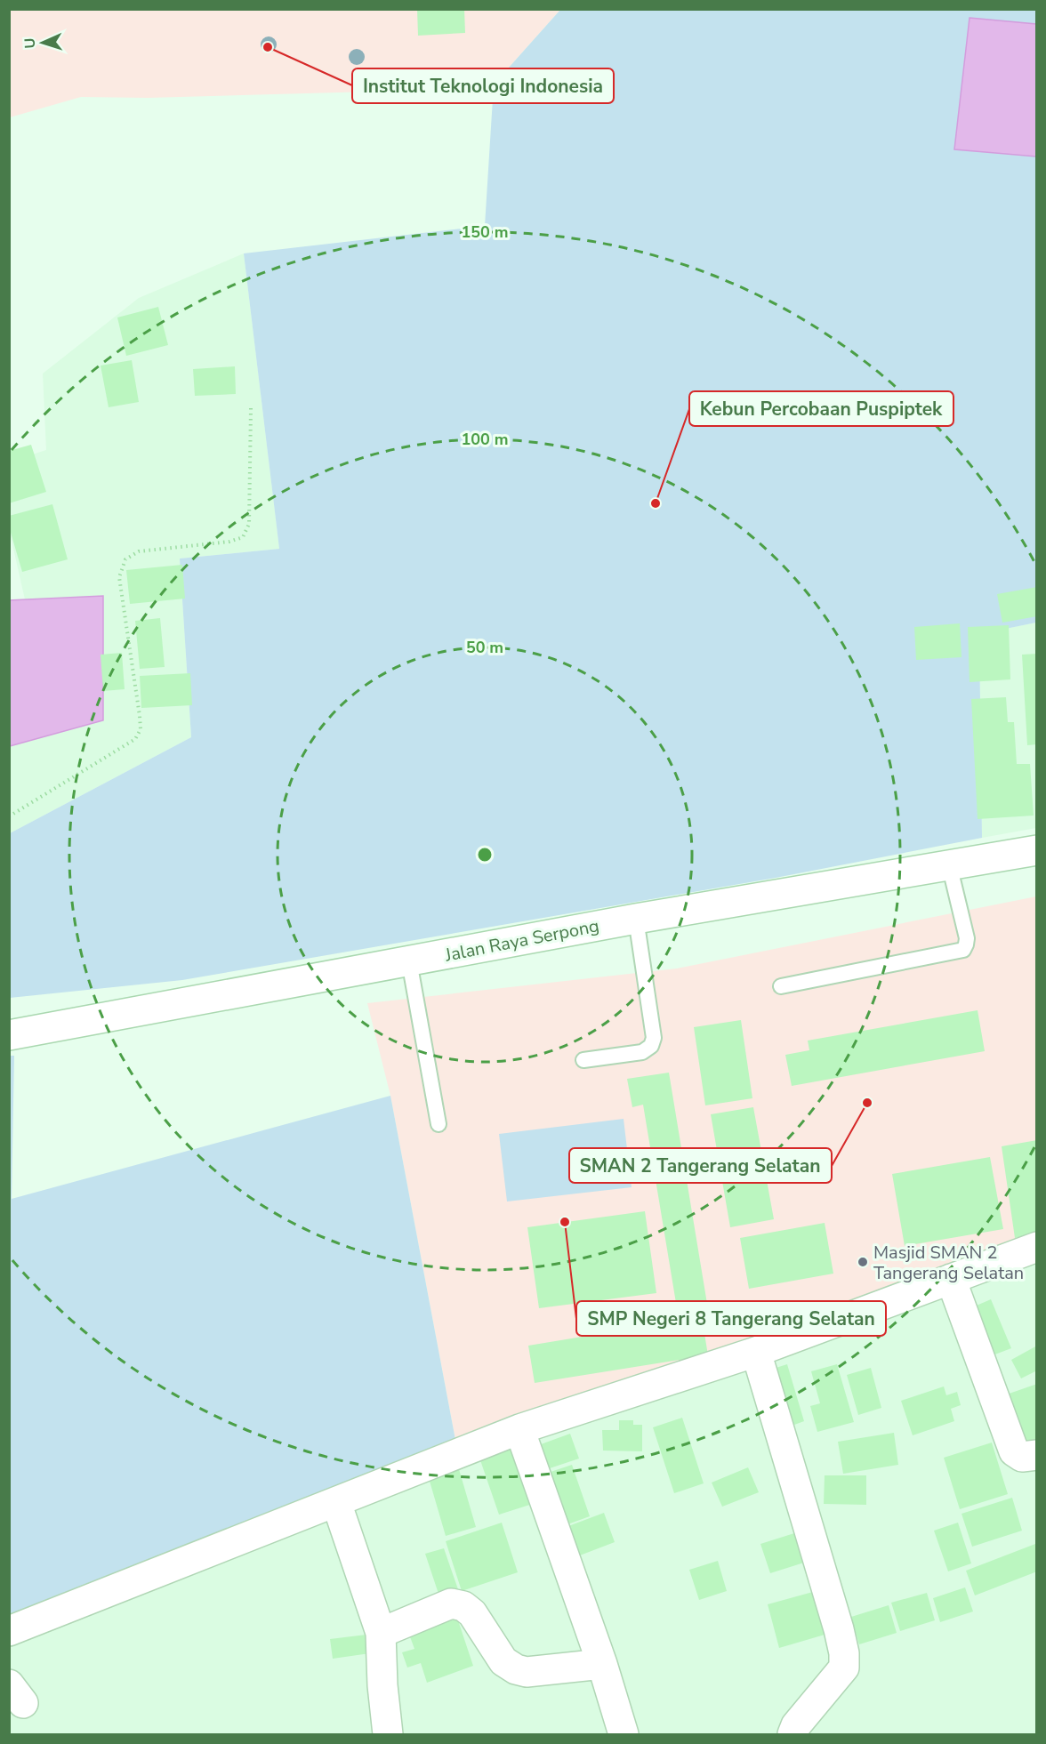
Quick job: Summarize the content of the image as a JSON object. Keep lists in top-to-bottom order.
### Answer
{
  "streets": {
    "street": ["Jalan Raya Serpong"]
  },
  "places": [
    "Institut Teknologi Indonesia",
    "Kebun Percobaan Puspiptek",
    "SMAN 2 Tangerang Selatan",
    "SMP Negeri 8 Tangerang Selatan",
    "Masjid SMAN 2 Tangerang Selatan"
  ],
  "north": "left",
  "rings": ["150 m", "100 m", "50 m"]
}
